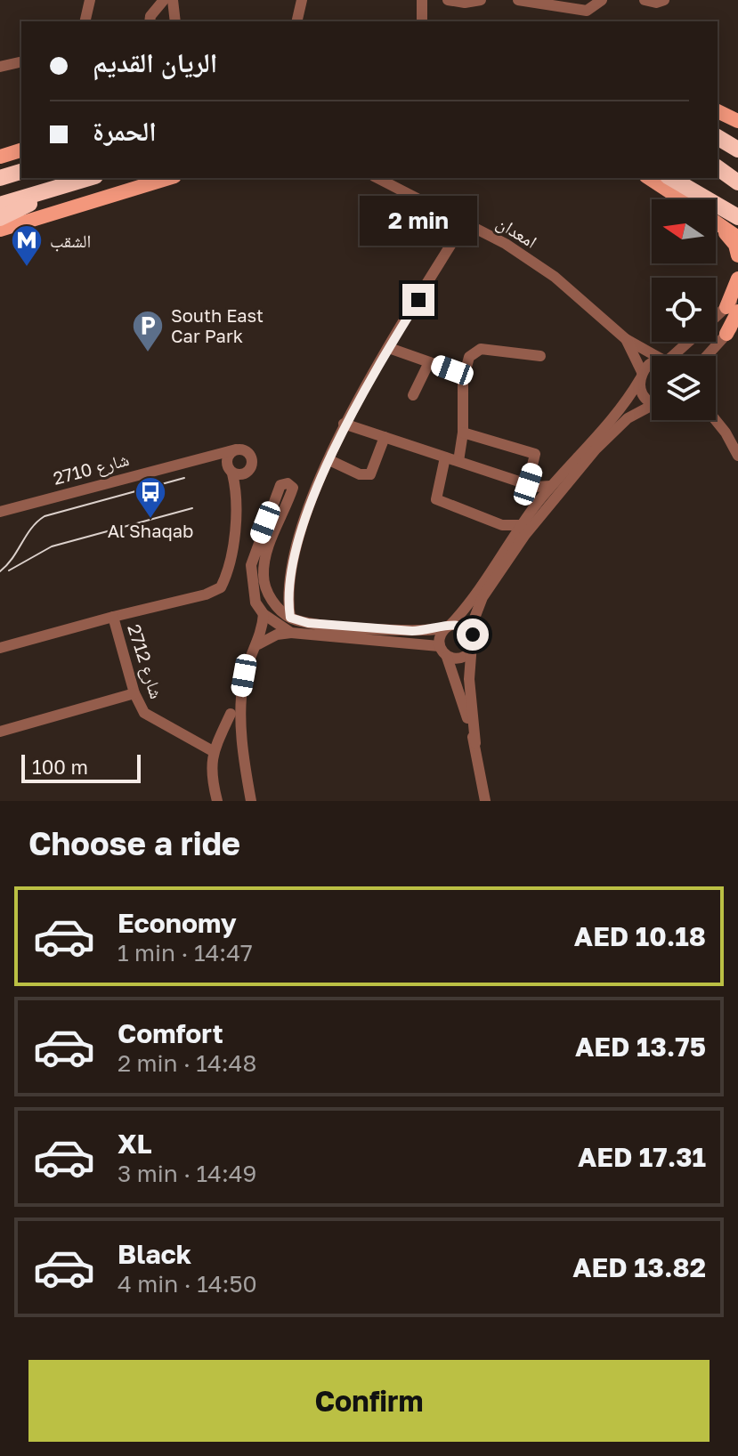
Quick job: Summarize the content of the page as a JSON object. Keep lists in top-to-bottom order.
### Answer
{
  "streets": {
    "street": ["امعدان", "شارع 2710", "شارع 2712"]
  },
  "places": {
    "metro station": ["الشقب"],
    "parking": ["South East Car Park"],
    "bus stop": ["Al Shaqab"]
  },
  "scale_bar": "100 m",
  "north": "left",
  "page": {
    "banner": ["الريان القديم", "الحمرة"],
    "bubble": "2 min",
    "scale": "100 m",
    "heading": "Choose a ride",
    "list": [
      {
        "name": "Economy",
        "note": "1 min · 14:47",
        "value": "AED 10.18"
      },
      {
        "name": "Comfort",
        "note": "2 min · 14:48",
        "value": "AED 13.75"
      },
      {
        "name": "XL",
        "note": "3 min · 14:49",
        "value": "AED 17.31"
      },
      {
        "name": "Black",
        "note": "4 min · 14:50",
        "value": "AED 13.82"
      }
    ],
    "buttons": "Confirm"
  }
}
